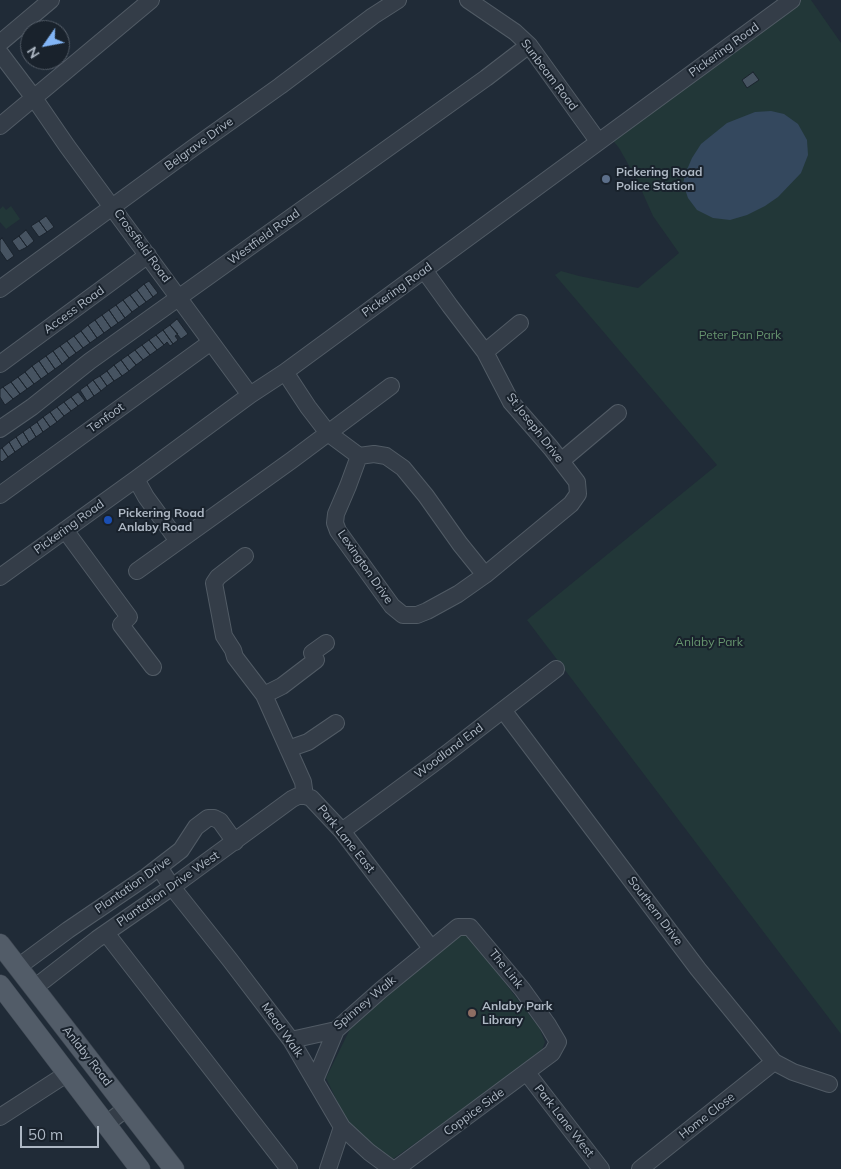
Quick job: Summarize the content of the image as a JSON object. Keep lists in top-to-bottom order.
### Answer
{
  "streets": {
    "main road": ["Anlaby Road"],
    "street": [
      "Pickering Road",
      "Sunbeam Road",
      "Belgrave Drive",
      "Westfield Road",
      "Crossfield Road",
      "Access Road",
      "Tenfoot",
      "St Joseph Drive",
      "Lexington Drive",
      "Woodland End",
      "Park Lane East",
      "Plantation Drive",
      "Plantation Drive West",
      "Southern Drive",
      "The Link",
      "Spinney Walk",
      "Mead Walk",
      "Coppice Side",
      "Home Close",
      "Park Lane West"
    ]
  },
  "crossings": [
    ["Pickering Road", "Sunbeam Road"],
    ["Pickering Road", "Crossfield Road"],
    ["Pickering Road", "St Joseph Drive"],
    ["Sunbeam Road", "Westfield Road"],
    ["Belgrave Drive", "Crossfield Road"],
    ["Westfield Road", "Crossfield Road"],
    ["Crossfield Road", "Access Road"],
    ["Crossfield Road", "Tenfoot"],
    ["St Joseph Drive", "Lexington Drive"],
    ["Woodland End", "Park Lane East"],
    ["Woodland End", "Southern Drive"],
    ["Park Lane East", "Plantation Drive West"],
    ["Park Lane East", "The Link"],
    ["Park Lane East", "Spinney Walk"],
    ["Plantation Drive", "Plantation Drive West"],
    ["Plantation Drive", "Mead Walk"],
    ["Plantation Drive", "Anlaby Road"],
    ["Plantation Drive West", "Mead Walk"],
    ["Plantation Drive West", "Anlaby Road"],
    ["Southern Drive", "Home Close"],
    ["The Link", "Spinney Walk"],
    ["The Link", "Coppice Side"],
    ["Spinney Walk", "Mead Walk"],
    ["Coppice Side", "Park Lane West"]
  ],
  "parks": ["Peter Pan Park", "Anlaby Park"],
  "places": ["Pickering Road Police Station", "Pickering Road Anlaby Road", "Anlaby Park Library"],
  "scale_bar": "50 m",
  "north": "bottom left"
}
